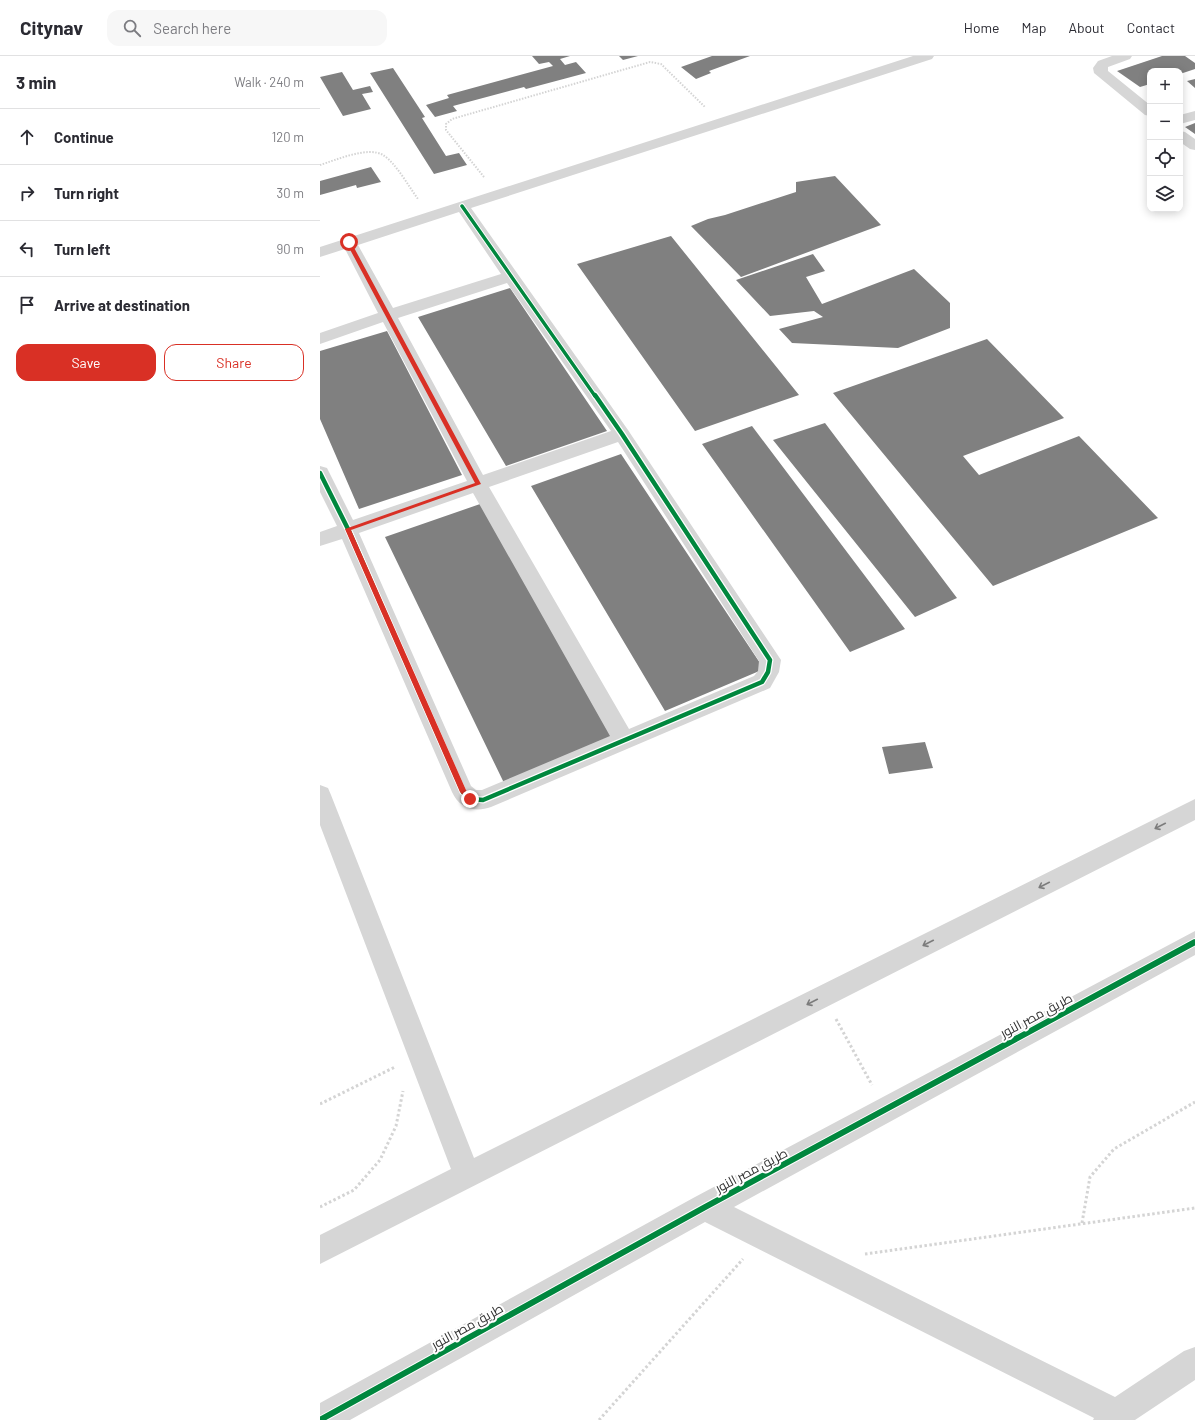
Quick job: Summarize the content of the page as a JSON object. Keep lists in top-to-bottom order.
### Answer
{
  "streets": {
    "street": ["طريق مصر النور"]
  },
  "page": {
    "header": "Citynav",
    "search": "Search here",
    "nav": [
      "Home",
      "Map",
      "About",
      "Contact"
    ],
    "heading": ["3 min", "Walk · 240 m"],
    "map_buttons": ["+", "−"],
    "list": [
      ["Continue", "120 m"],
      ["Turn right", "30 m"],
      ["Turn left", "90 m"],
      "Arrive at destination"
    ],
    "buttons": ["Save", "Share"]
  }
}
